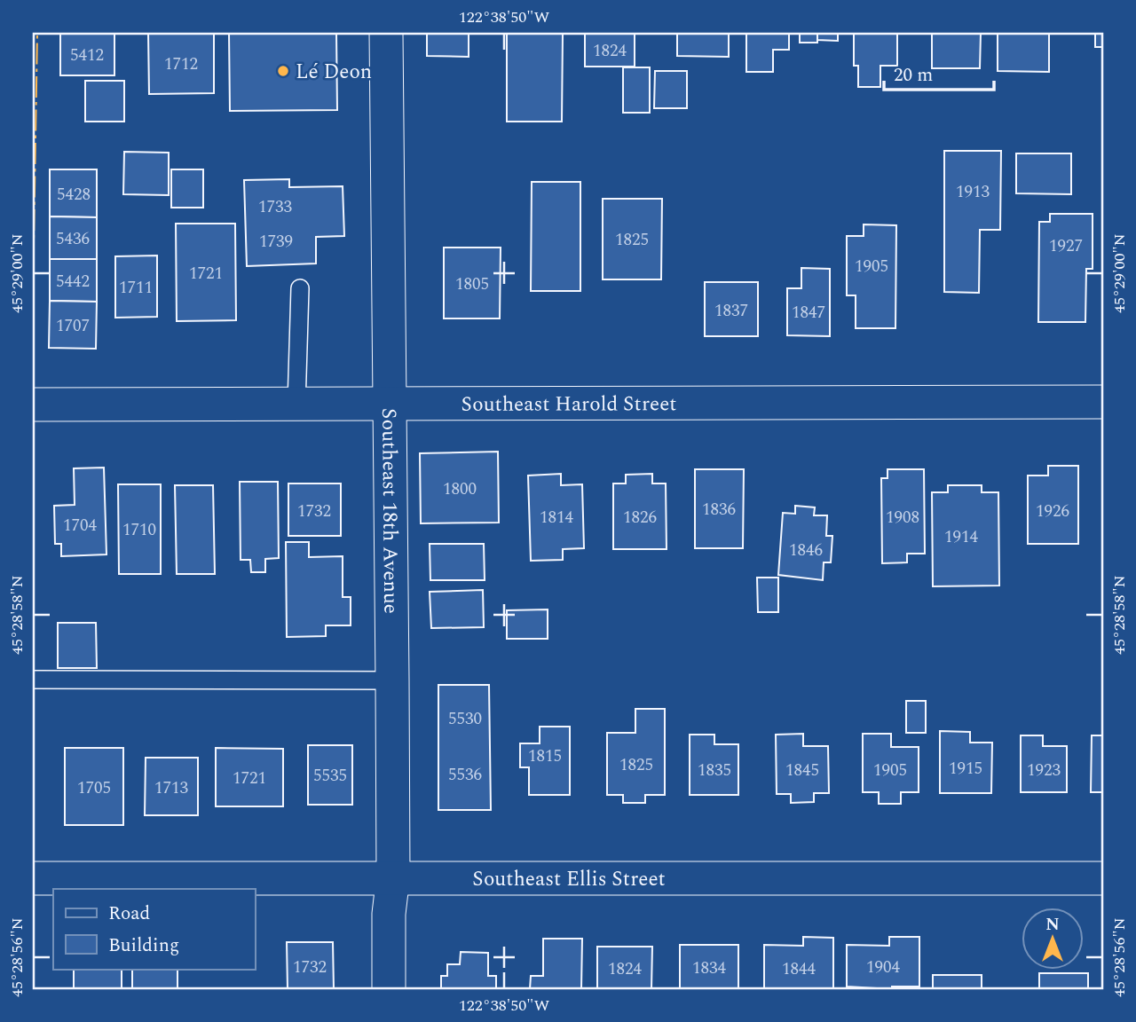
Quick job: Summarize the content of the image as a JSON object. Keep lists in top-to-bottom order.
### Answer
{
  "streets": {
    "street": ["Southeast Harold Street", "Southeast 18th Avenue", "Southeast Ellis Street"]
  },
  "crossings": [
    ["Southeast Harold Street", "Southeast 18th Avenue"],
    ["Southeast 18th Avenue", "Southeast Ellis Street"]
  ],
  "places": ["Lé Deon"],
  "house_numbers": [
    "1824",
    "5412",
    "1712",
    "1913",
    "5428",
    "1733",
    "5436",
    "1825",
    "1739",
    "1927",
    "1905",
    "1721",
    "5442",
    "1805",
    "1711",
    "1837",
    "1847",
    "1707",
    "1800",
    "1836",
    "1732",
    "1926",
    "1814",
    "1826",
    "1908",
    "1704",
    "1710",
    "1914",
    "1846",
    "5530",
    "1815",
    "1825",
    "1915",
    "1835",
    "1845",
    "1905",
    "1923",
    "5536",
    "5535",
    "1721",
    "1705",
    "1713",
    "1732",
    "1904",
    "1834",
    "1824",
    "1844"
  ],
  "legend": ["Road", "Building"],
  "scale_bar": "20 m",
  "north": "top",
  "coordinates": [
    "122°38'50\"W",
    "45°29'00\"N",
    "45°28'58\"N",
    "45°28'56\"N"
  ]
}
